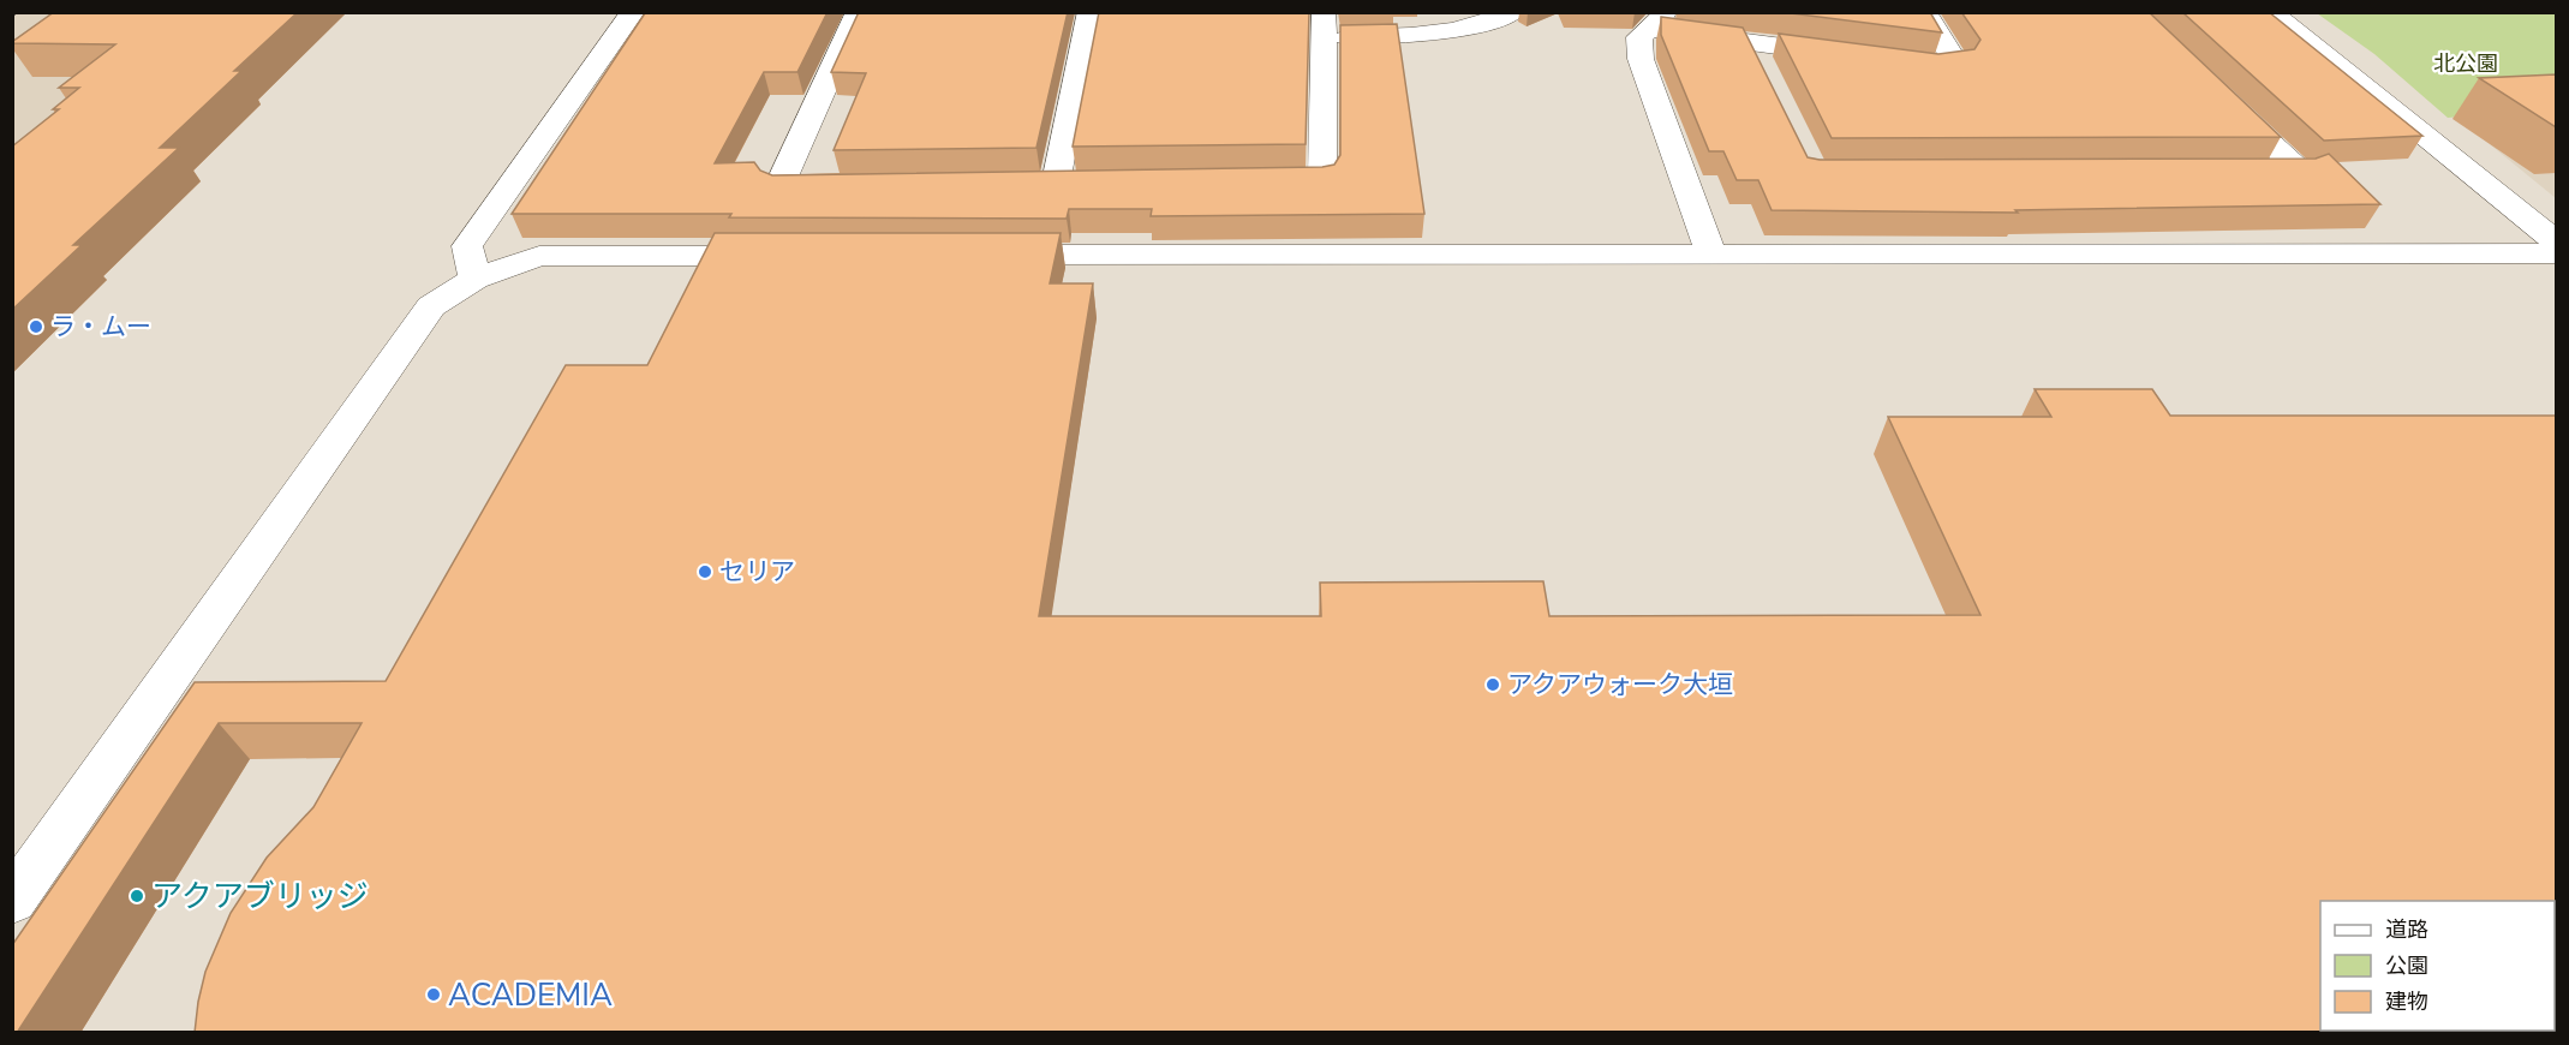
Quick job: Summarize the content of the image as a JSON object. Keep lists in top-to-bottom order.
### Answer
{
  "parks": ["北公園"],
  "places": [
    "ラ・ムー",
    "セリア",
    "アクアウォーク大垣",
    "アクアブリッジ",
    "ACADEMIA"
  ],
  "legend": ["道路", "公園", "建物"]
}
